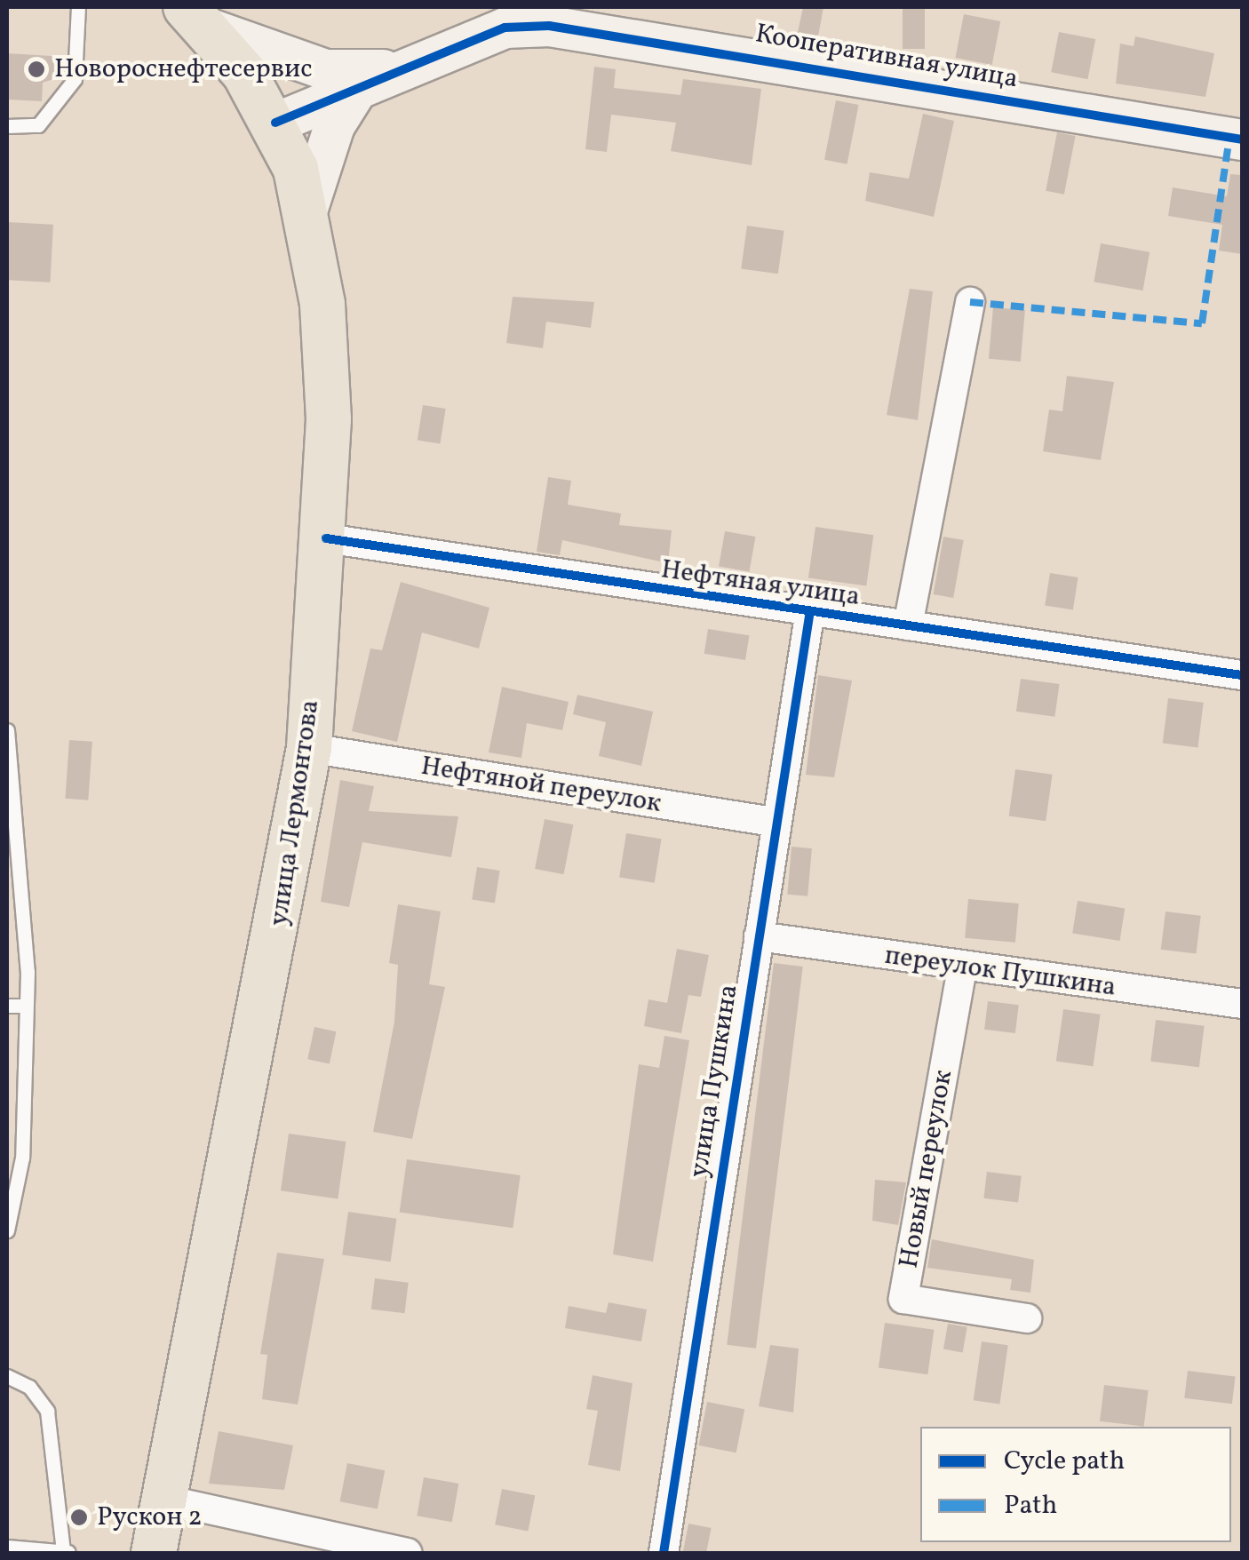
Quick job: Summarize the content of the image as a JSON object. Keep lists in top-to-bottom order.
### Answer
{
  "streets": {
    "main road": ["улица Лермонтова"],
    "street": [
      "Кооперативная улица",
      "Нефтяная улица",
      "Нефтяной переулок",
      "переулок Пушкина",
      "улица Пушкина",
      "Новый переулок"
    ]
  },
  "crossings": [
    ["Кооперативная улица", "улица Лермонтова"],
    ["Нефтяная улица", "улица Лермонтова"],
    ["Нефтяная улица", "улица Пушкина"],
    ["Нефтяной переулок", "улица Лермонтова"],
    ["Нефтяной переулок", "улица Пушкина"],
    ["переулок Пушкина", "улица Пушкина"],
    ["переулок Пушкина", "Новый переулок"]
  ],
  "places": ["Новороснефтесервис", "Рускон 2"],
  "legend": ["Cycle path", "Path"]
}
